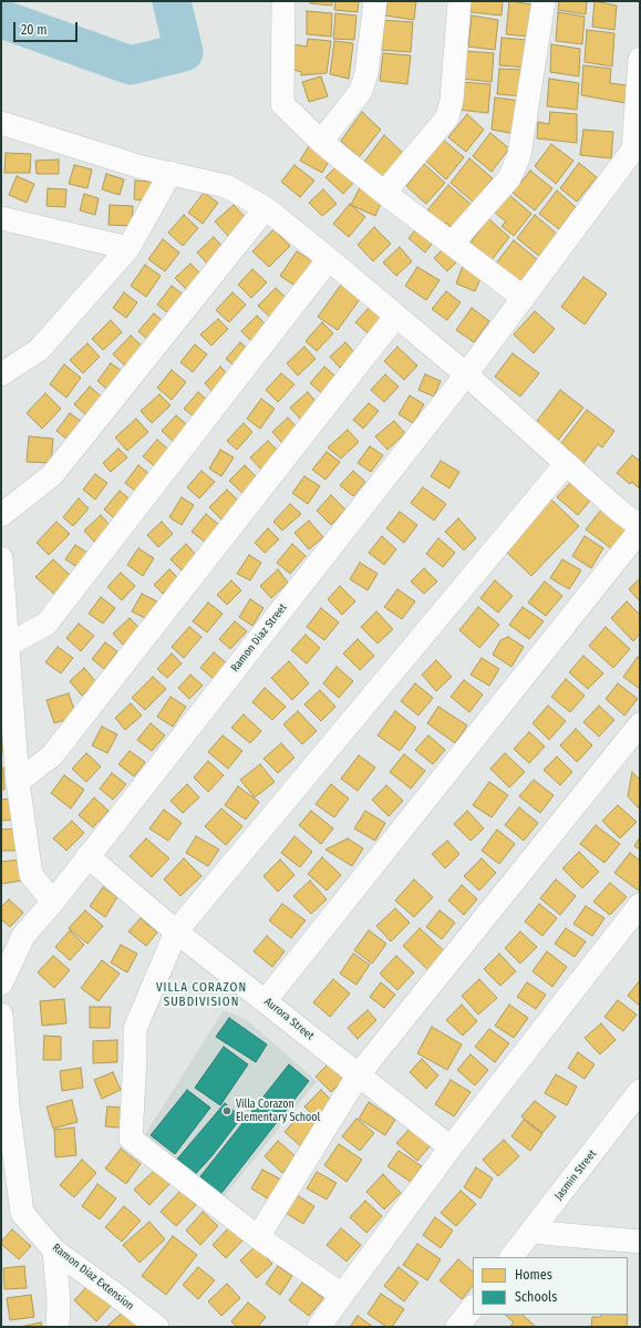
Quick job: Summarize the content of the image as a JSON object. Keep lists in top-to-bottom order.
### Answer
{
  "streets": {
    "street": [
      "Ramon Diaz Street",
      "Aurora Street",
      "Jasmin Street",
      "Ramon Diaz Extension"
    ]
  },
  "crossings": [
    ["Ramon Diaz Street", "Aurora Street"]
  ],
  "districts": ["VILLA CORAZON SUBDIVISION"],
  "places": ["Villa Corazon Elementary School"],
  "legend": ["Homes", "Schools"],
  "scale_bar": "20 m"
}
